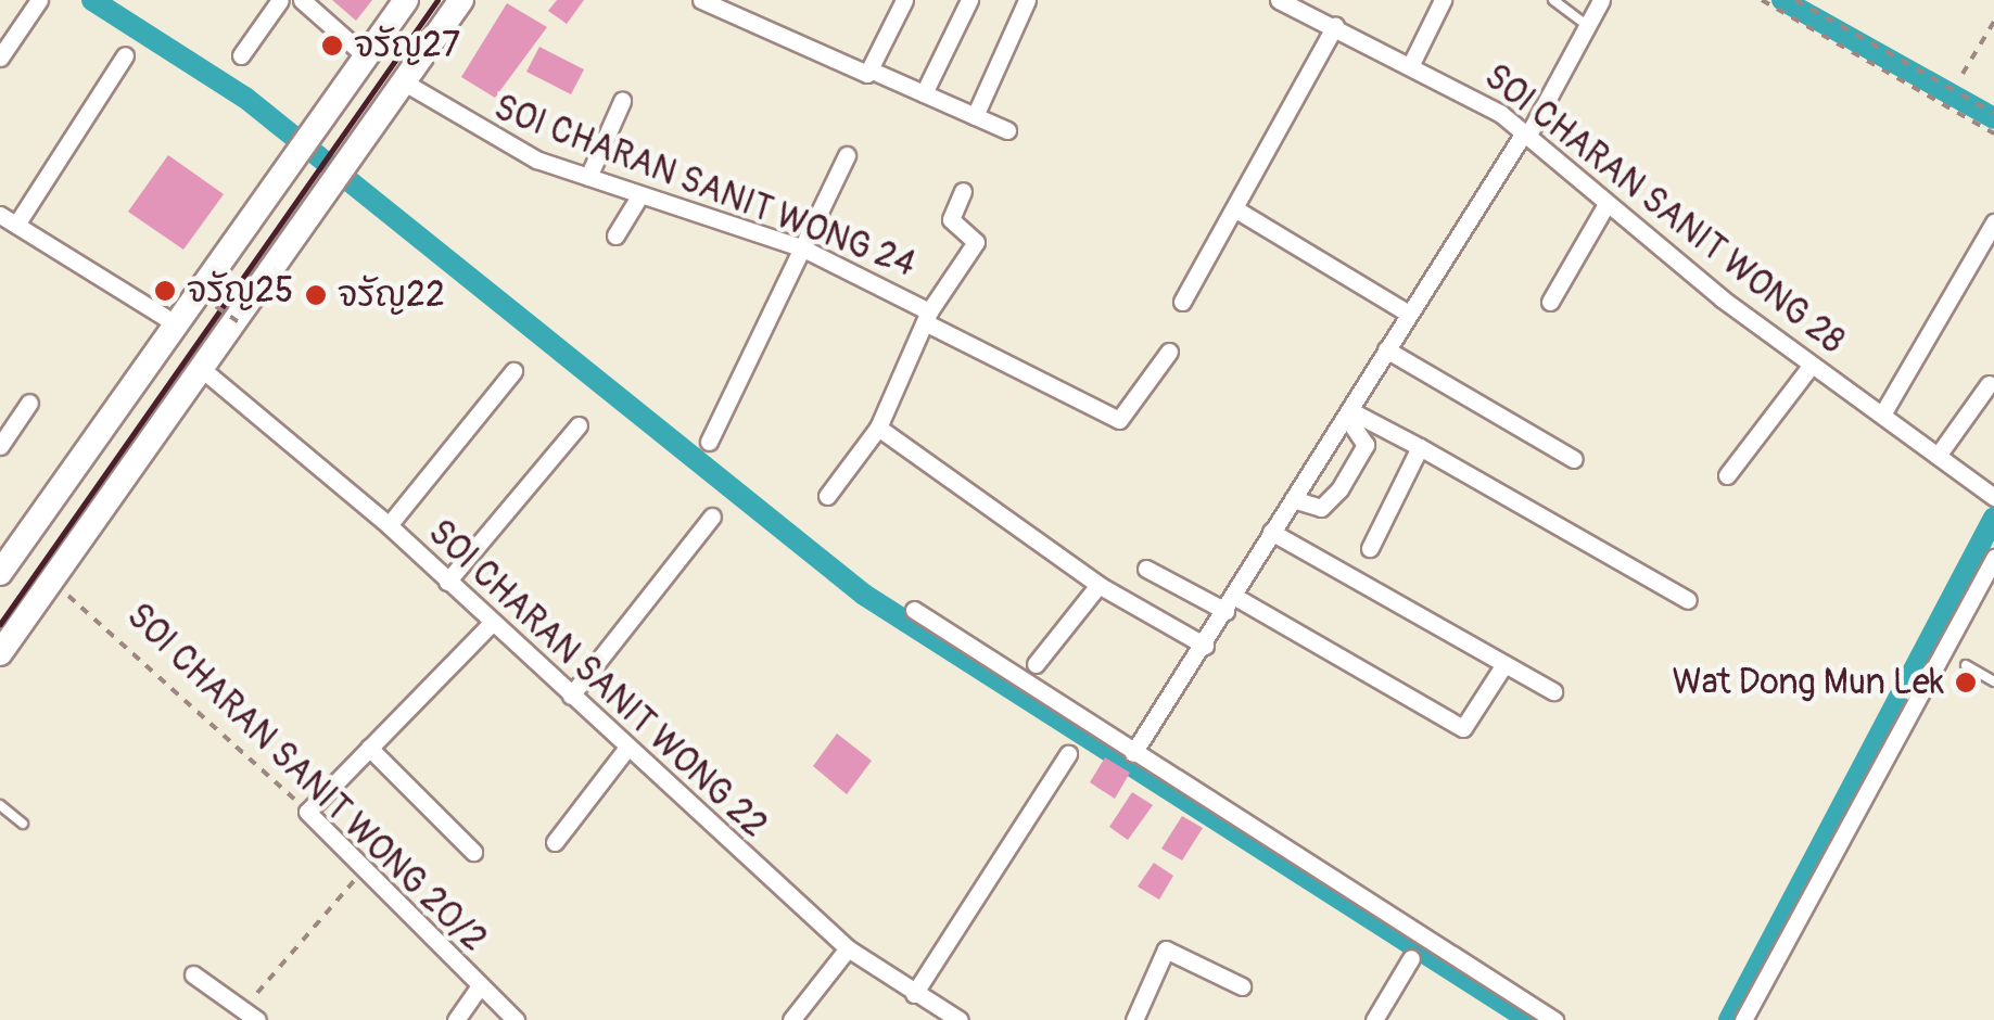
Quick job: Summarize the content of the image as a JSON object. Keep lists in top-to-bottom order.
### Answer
{
  "streets": {
    "street": [
      "SOI CHARAN SANIT WONG 24",
      "SOI CHARAN SANIT WONG 28",
      "SOI CHARAN SANIT WONG 22",
      "SOI CHARAN SANIT WONG 20/2"
    ]
  },
  "places": [
    "จรัญ27",
    "จรัญ25",
    "จรัญ22",
    "Wat Dong Mun Lek"
  ]
}
